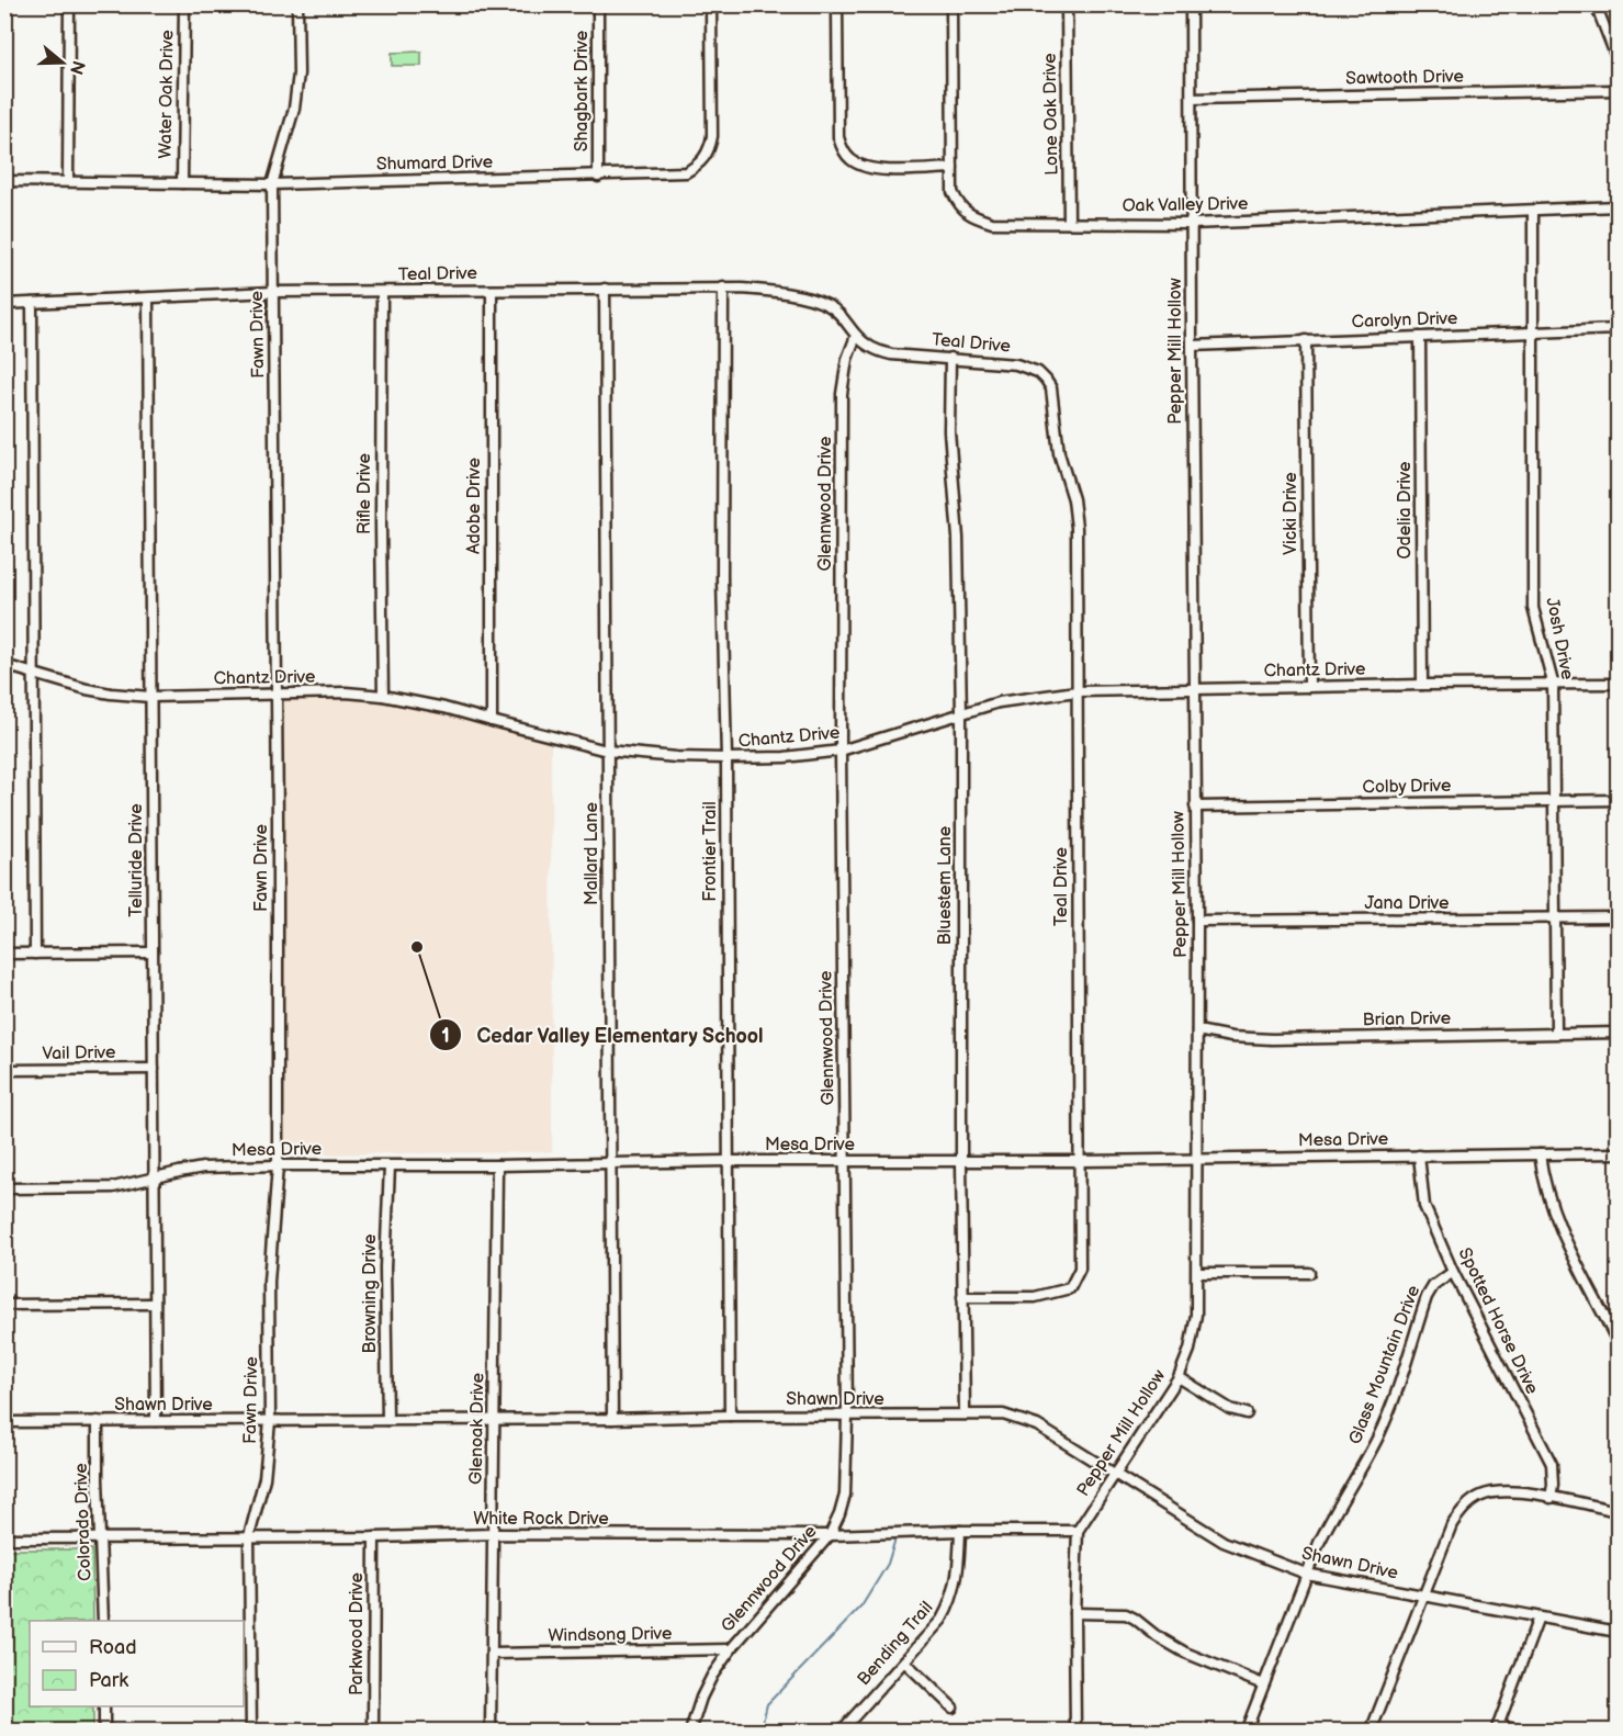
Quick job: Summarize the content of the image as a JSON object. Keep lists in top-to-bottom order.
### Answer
{
  "streets": {
    "street": [
      "Sawtooth Drive",
      "Shagbark Drive",
      "Water Oak Drive",
      "Lone Oak Drive",
      "Shumard Drive",
      "Oak Valley Drive",
      "Teal Drive",
      "Carolyn Drive",
      "Fawn Drive",
      "Pepper Mill Hollow",
      "Rifle Drive",
      "Glennwood Drive",
      "Adobe Drive",
      "Odelia Drive",
      "Vicki Drive",
      "Josh Drive",
      "Chantz Drive",
      "Colby Drive",
      "Frontier Trail",
      "Mallard Lane",
      "Telluride Drive",
      "Bluestem Lane",
      "Jana Drive",
      "Brian Drive",
      "Vail Drive",
      "Mesa Drive",
      "Browning Drive",
      "Spotted Horse Drive",
      "Glass Mountain Drive",
      "Shawn Drive",
      "Glenoak Drive",
      "White Rock Drive",
      "Colorado Drive",
      "Parkwood Drive",
      "Windsong Drive",
      "Bending Trail"
    ]
  },
  "crossings": [
    ["Sawtooth Drive", "Pepper Mill Hollow"],
    ["Shagbark Drive", "Shumard Drive"],
    ["Water Oak Drive", "Shumard Drive"],
    ["Lone Oak Drive", "Oak Valley Drive"],
    ["Shumard Drive", "Fawn Drive"],
    ["Oak Valley Drive", "Pepper Mill Hollow"],
    ["Oak Valley Drive", "Josh Drive"],
    ["Teal Drive", "Fawn Drive"],
    ["Teal Drive", "Rifle Drive"],
    ["Teal Drive", "Glennwood Drive"],
    ["Teal Drive", "Adobe Drive"],
    ["Teal Drive", "Chantz Drive"],
    ["Teal Drive", "Frontier Trail"],
    ["Teal Drive", "Mallard Lane"],
    ["Teal Drive", "Telluride Drive"],
    ["Teal Drive", "Bluestem Lane"],
    ["Teal Drive", "Mesa Drive"],
    ["Carolyn Drive", "Pepper Mill Hollow"],
    ["Carolyn Drive", "Odelia Drive"],
    ["Carolyn Drive", "Vicki Drive"],
    ["Carolyn Drive", "Josh Drive"],
    ["Fawn Drive", "Chantz Drive"],
    ["Fawn Drive", "Mesa Drive"],
    ["Fawn Drive", "Shawn Drive"],
    ["Fawn Drive", "White Rock Drive"],
    ["Pepper Mill Hollow", "Chantz Drive"],
    ["Pepper Mill Hollow", "Colby Drive"],
    ["Pepper Mill Hollow", "Jana Drive"],
    ["Pepper Mill Hollow", "Brian Drive"],
    ["Pepper Mill Hollow", "Mesa Drive"],
    ["Pepper Mill Hollow", "Shawn Drive"],
    ["Pepper Mill Hollow", "White Rock Drive"],
    ["Rifle Drive", "Chantz Drive"],
    ["Glennwood Drive", "Chantz Drive"],
    ["Glennwood Drive", "Mesa Drive"],
    ["Glennwood Drive", "Shawn Drive"],
    ["Glennwood Drive", "White Rock Drive"],
    ["Glennwood Drive", "Windsong Drive"],
    ["Adobe Drive", "Chantz Drive"],
    ["Odelia Drive", "Chantz Drive"],
    ["Vicki Drive", "Chantz Drive"],
    ["Josh Drive", "Chantz Drive"],
    ["Josh Drive", "Colby Drive"],
    ["Josh Drive", "Jana Drive"],
    ["Josh Drive", "Brian Drive"],
    ["Chantz Drive", "Frontier Trail"],
    ["Chantz Drive", "Mallard Lane"],
    ["Chantz Drive", "Telluride Drive"],
    ["Chantz Drive", "Bluestem Lane"],
    ["Frontier Trail", "Mesa Drive"],
    ["Frontier Trail", "Shawn Drive"],
    ["Mallard Lane", "Mesa Drive"],
    ["Mallard Lane", "Shawn Drive"],
    ["Telluride Drive", "Vail Drive"],
    ["Telluride Drive", "Mesa Drive"],
    ["Telluride Drive", "Shawn Drive"],
    ["Bluestem Lane", "Mesa Drive"],
    ["Bluestem Lane", "Shawn Drive"],
    ["Mesa Drive", "Browning Drive"],
    ["Mesa Drive", "Spotted Horse Drive"],
    ["Mesa Drive", "Glenoak Drive"],
    ["Browning Drive", "Shawn Drive"],
    ["Spotted Horse Drive", "Glass Mountain Drive"],
    ["Glass Mountain Drive", "Shawn Drive"],
    ["Shawn Drive", "Glenoak Drive"],
    ["Shawn Drive", "Colorado Drive"],
    ["Glenoak Drive", "White Rock Drive"],
    ["Glenoak Drive", "Windsong Drive"],
    ["White Rock Drive", "Colorado Drive"],
    ["White Rock Drive", "Parkwood Drive"],
    ["White Rock Drive", "Bending Trail"]
  ],
  "places": ["Cedar Valley Elementary School"],
  "legend": ["Road", "Park"],
  "north": "right"
}
